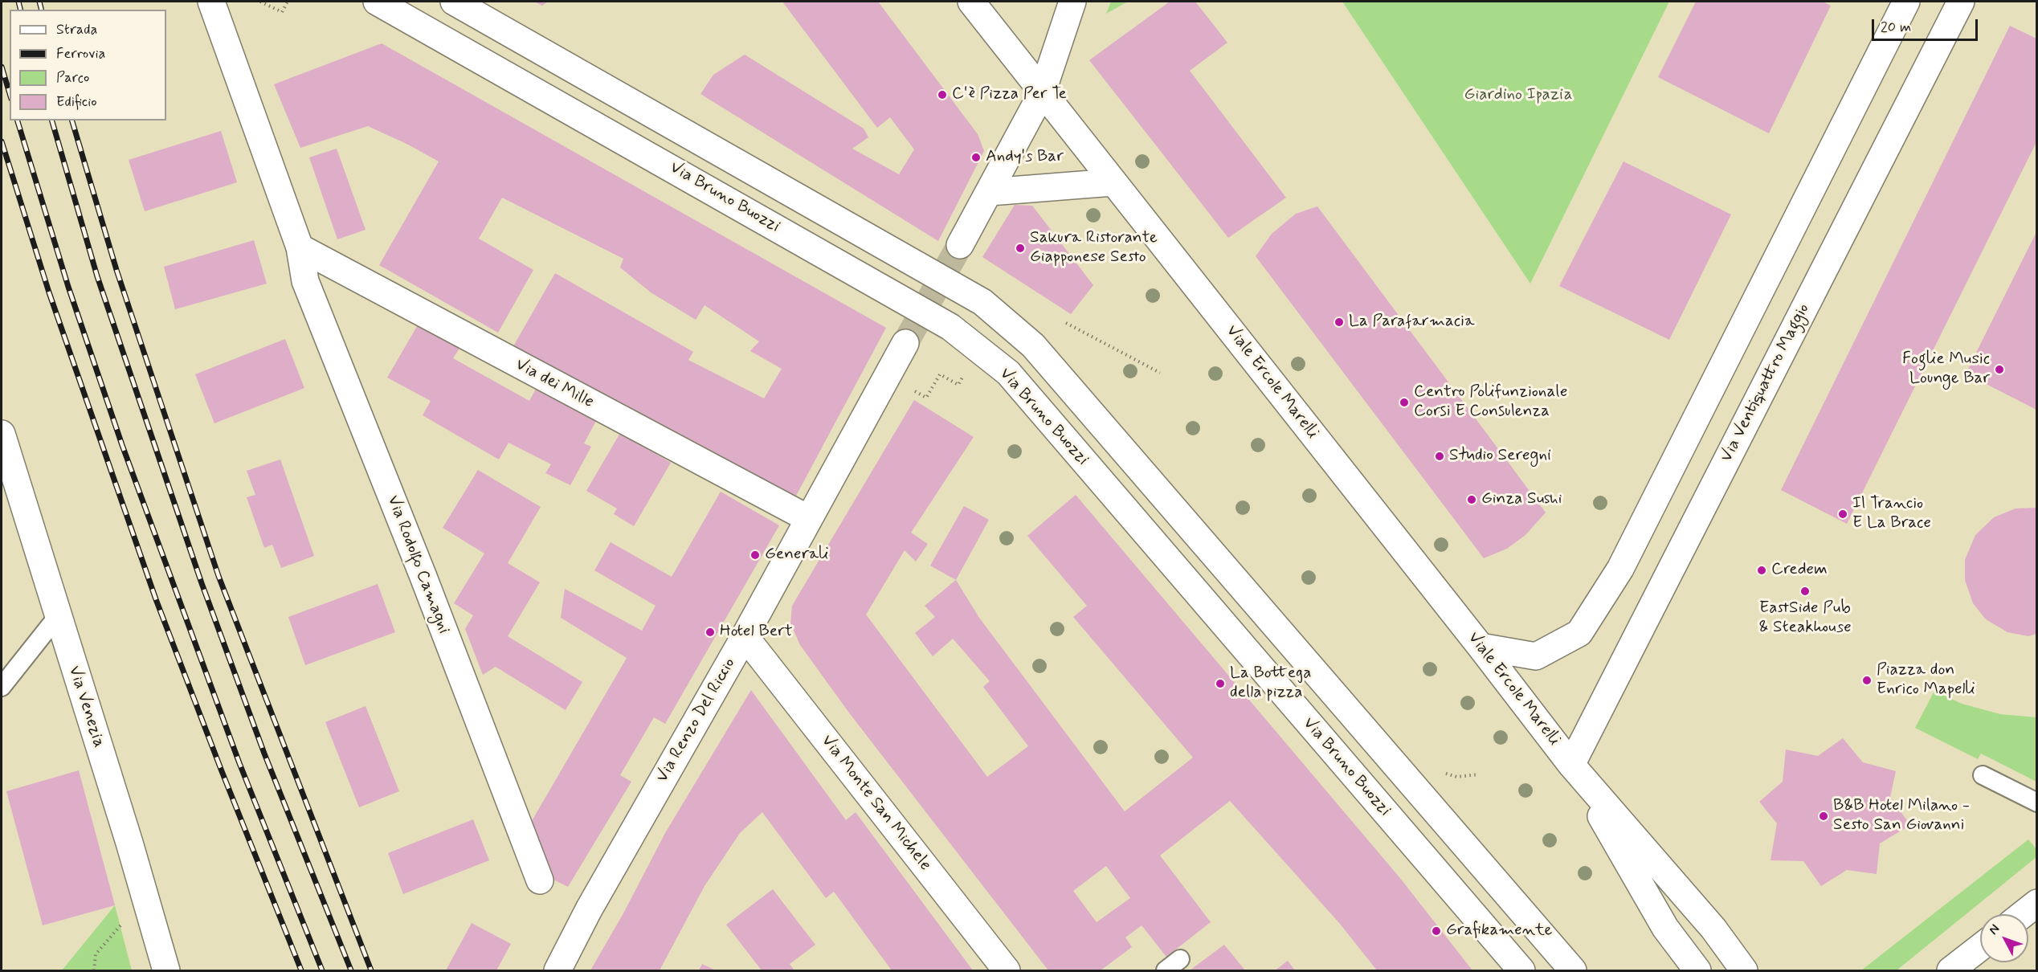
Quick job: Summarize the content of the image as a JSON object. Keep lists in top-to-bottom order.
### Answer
{
  "streets": {
    "street": [
      "Via Bruno Buozzi",
      "Viale Ercole Marelli",
      "Via Ventiquattro Maggio",
      "Via dei Mille",
      "Via Rodolfo Camagni",
      "Via Venezia",
      "Via Renzo Del Riccio",
      "Via Monte San Michele"
    ]
  },
  "crossings": [
    ["Viale Ercole Marelli", "Via Ventiquattro Maggio"],
    ["Via dei Mille", "Via Rodolfo Camagni"],
    ["Via dei Mille", "Via Renzo Del Riccio"],
    ["Via Renzo Del Riccio", "Via Monte San Michele"]
  ],
  "parks": ["Giardino Ipazia"],
  "places": [
    "C'è Pizza Per Te",
    "Andy's Bar",
    "Sakura Ristorante Giapponese Sesto",
    "La Parafarmacia",
    "Foglie Music Lounge Bar",
    "Centro Polifunzionale Corsi E Consulenza",
    "Studio Seregni",
    "Ginza Sushi",
    "Il Trancio E La Brace",
    "Generali",
    "Credem",
    "EastSide Pub & Steakhouse",
    "Hotel Bert",
    "Piazza don Enrico Mapelli",
    "La Bottega della pizza",
    "B&B Hotel Milano - Sesto San Giovanni",
    "Grafikamente"
  ],
  "legend": [
    "Strada",
    "Ferrovia",
    "Parco",
    "Edificio"
  ],
  "scale_bar": "20 m",
  "north": "top left"
}
